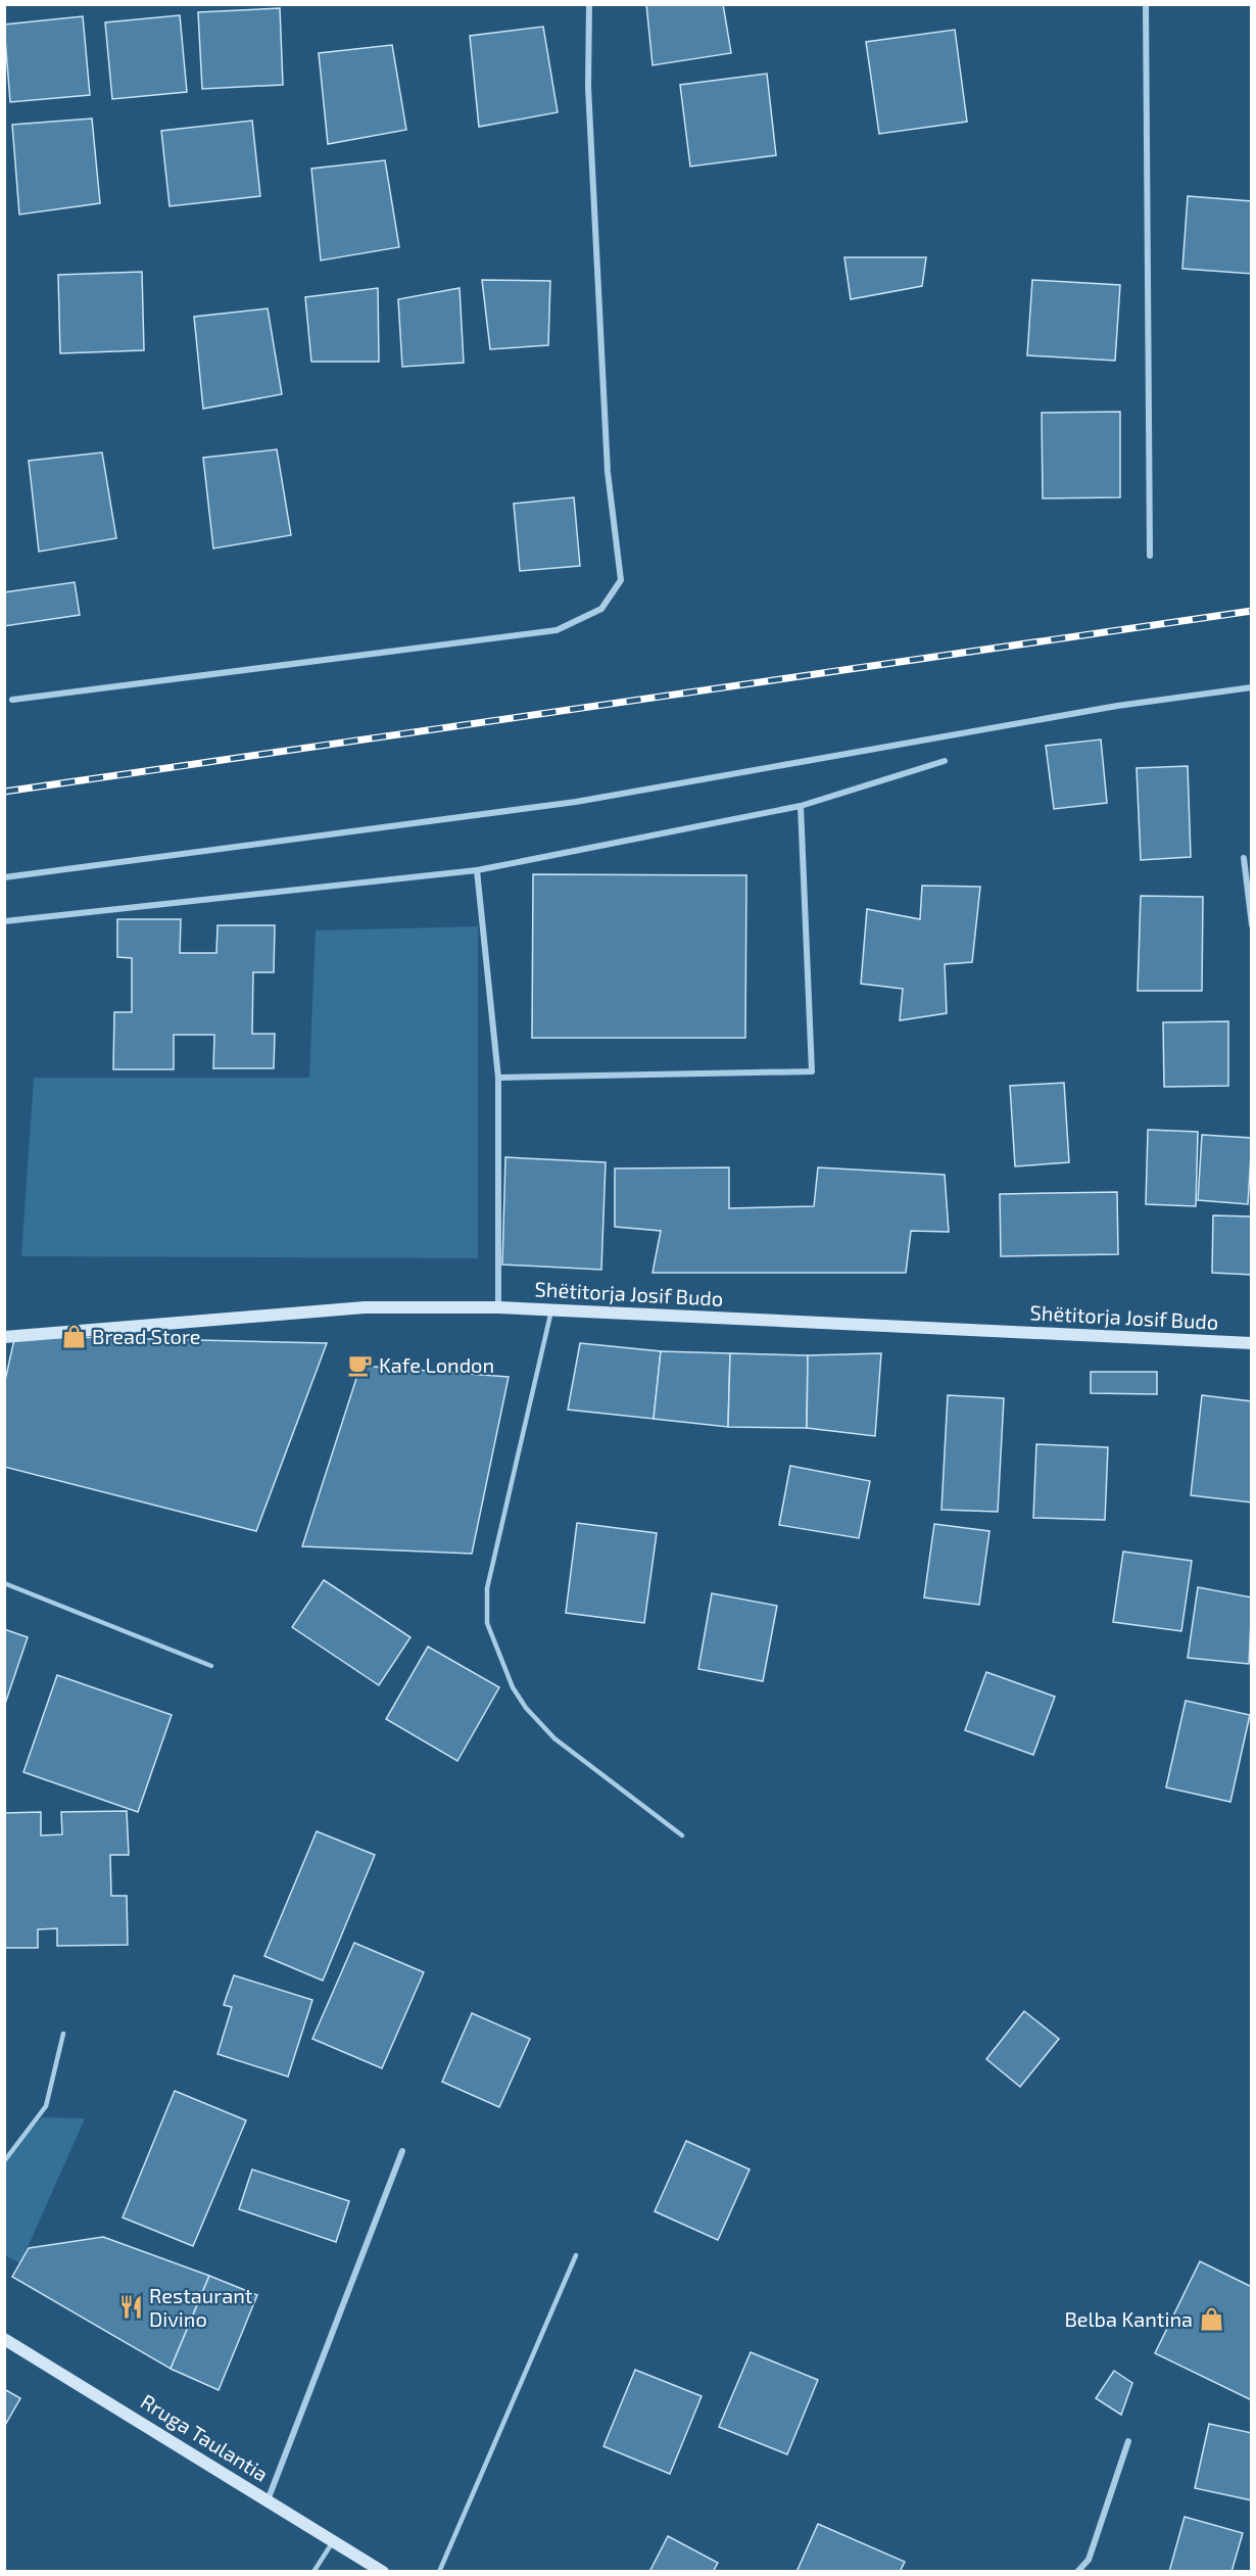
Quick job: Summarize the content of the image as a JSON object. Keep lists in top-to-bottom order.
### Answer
{
  "streets": {
    "main road": ["Shëtitorja Josif Budo", "Rruga Taulantia"]
  },
  "places": {
    "shop": ["Bread Store", "Belba Kantina"],
    "cafe": ["Kafe London"],
    "restaurant": ["Restaurant Divino"]
  }
}
